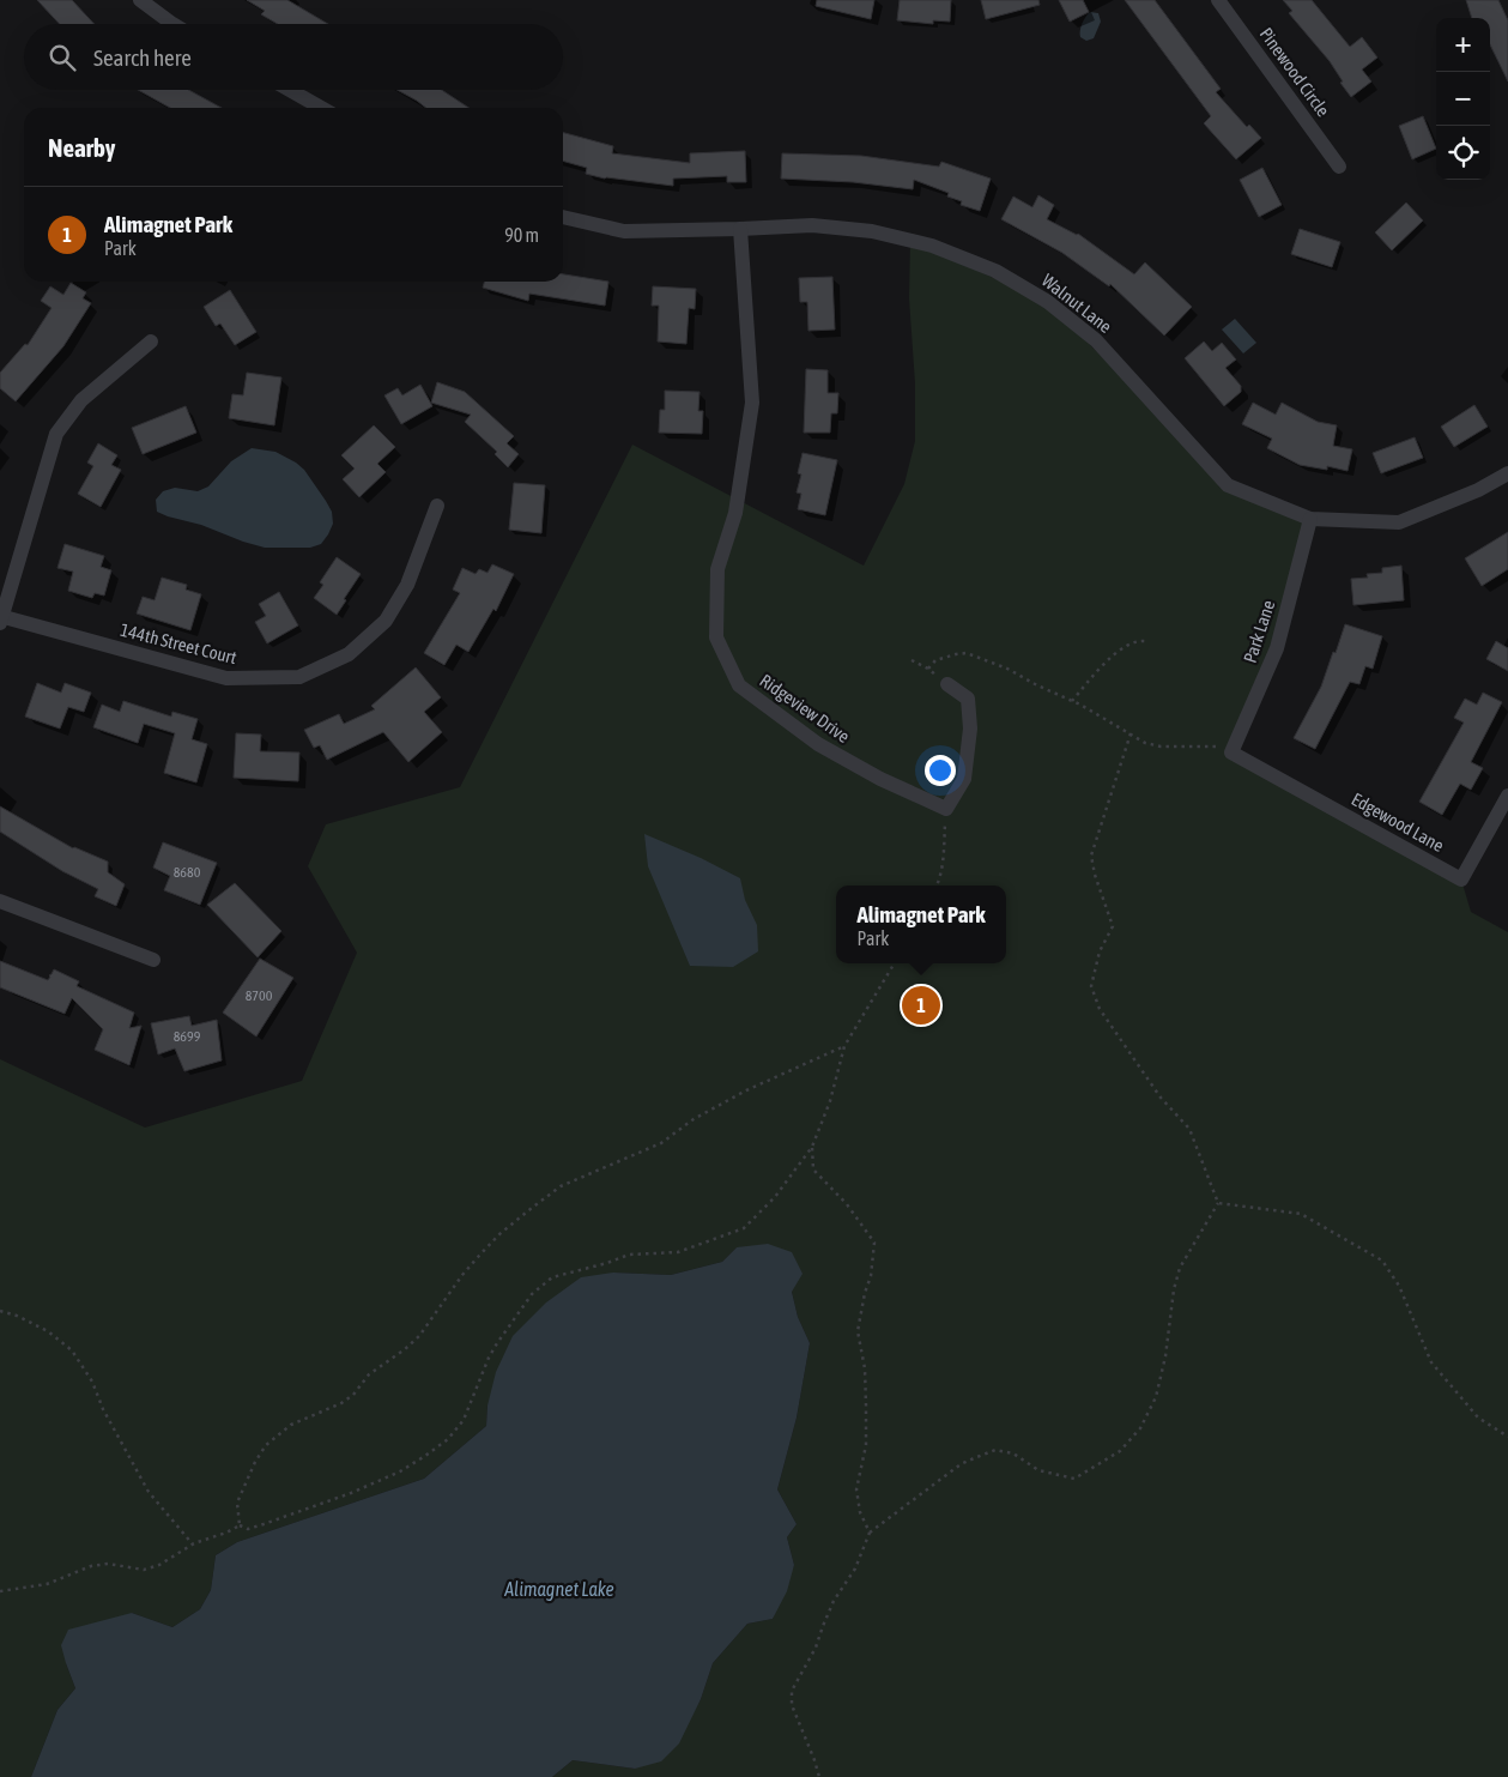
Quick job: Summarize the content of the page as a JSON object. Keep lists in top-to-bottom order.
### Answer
{
  "streets": {
    "street": [
      "Pinewood Circle",
      "Walnut Lane",
      "Park Lane",
      "144th Street Court",
      "Ridgeview Drive",
      "Edgewood Lane"
    ]
  },
  "crossings": [
    ["Walnut Lane", "Park Lane"],
    ["Walnut Lane", "Ridgeview Drive"],
    ["Park Lane", "Edgewood Lane"]
  ],
  "water": ["Alimagnet Lake"],
  "house_numbers": ["8680", "8700", "8699"],
  "page": {
    "map_buttons": ["+", "−"],
    "search": "Search here",
    "heading": "Nearby",
    "list": [
      {
        "mark": "1",
        "name": "Alimagnet Park",
        "note": "Park",
        "value": "90 m"
      }
    ],
    "popup": ["Alimagnet Park", "Park"],
    "pins": "1"
  }
}
